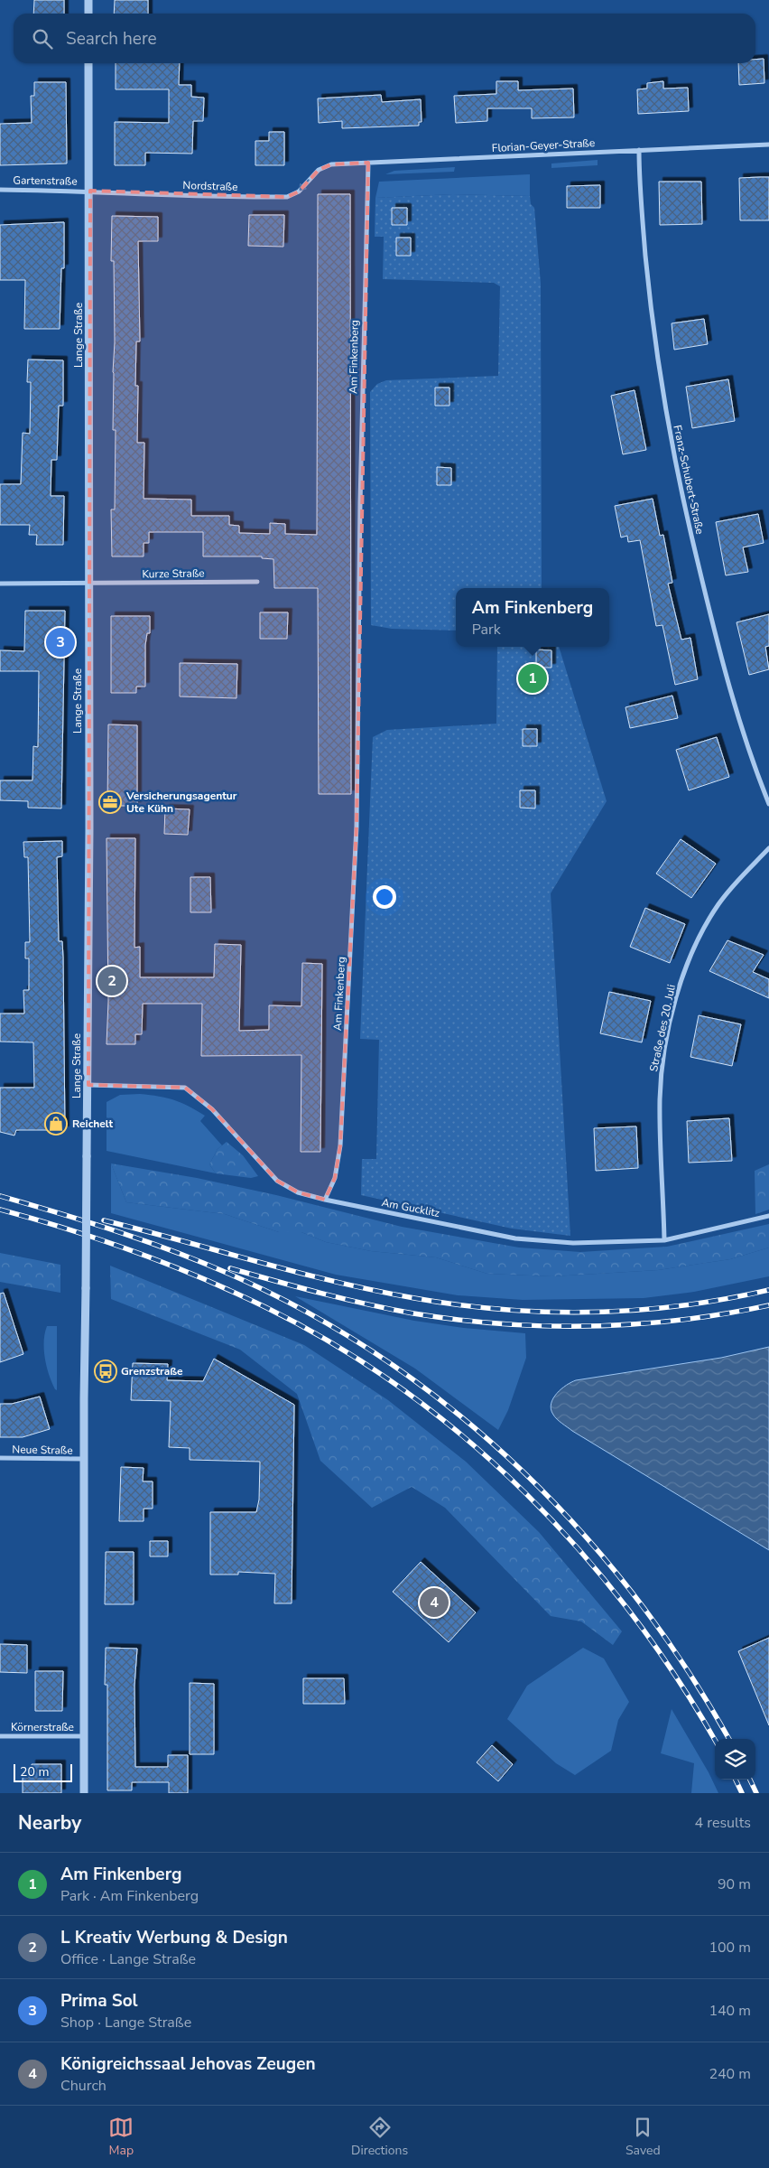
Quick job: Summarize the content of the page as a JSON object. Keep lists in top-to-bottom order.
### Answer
{
  "streets": {
    "street": [
      "Florian-Geyer-Straße",
      "Gartenstraße",
      "Nordstraße",
      "Lange Straße",
      "Am Finkenberg",
      "Franz-Schubert-Straße",
      "Kurze Straße",
      "Straße des 20. Juli",
      "Am Gucklitz",
      "Neue Straße",
      "Körnerstraße"
    ]
  },
  "crossings": [
    ["Florian-Geyer-Straße", "Nordstraße"],
    ["Florian-Geyer-Straße", "Am Finkenberg"],
    ["Florian-Geyer-Straße", "Franz-Schubert-Straße"],
    ["Gartenstraße", "Nordstraße"],
    ["Gartenstraße", "Lange Straße"],
    ["Nordstraße", "Lange Straße"],
    ["Lange Straße", "Kurze Straße"],
    ["Lange Straße", "Am Gucklitz"],
    ["Lange Straße", "Neue Straße"],
    ["Am Finkenberg", "Am Gucklitz"],
    ["Straße des 20. Juli", "Am Gucklitz"]
  ],
  "one_way": ["Nordstraße"],
  "places": {
    "office": ["Versicherungsagentur Ute Kühn"],
    "shop": ["Reichelt"],
    "bus stop": ["Grenzstraße"]
  },
  "scale_bar": "20 m",
  "page": {
    "search": "Search here",
    "popup": ["Am Finkenberg", "Park"],
    "pins": [
      "3",
      "1",
      "2",
      "4"
    ],
    "scale": "20 m",
    "heading": ["Nearby", "4 results"],
    "list": [
      {
        "mark": "1",
        "name": "Am Finkenberg",
        "note": "Park · Am Finkenberg",
        "value": "90 m"
      },
      {
        "mark": "2",
        "name": "L Kreativ Werbung & Design",
        "note": "Office · Lange Straße",
        "value": "100 m"
      },
      {
        "mark": "3",
        "name": "Prima Sol",
        "note": "Shop · Lange Straße",
        "value": "140 m"
      },
      {
        "mark": "4",
        "name": "Königreichssaal Jehovas Zeugen",
        "note": "Church",
        "value": "240 m"
      }
    ],
    "nav": ["Map", "Directions", "Saved"]
  }
}
